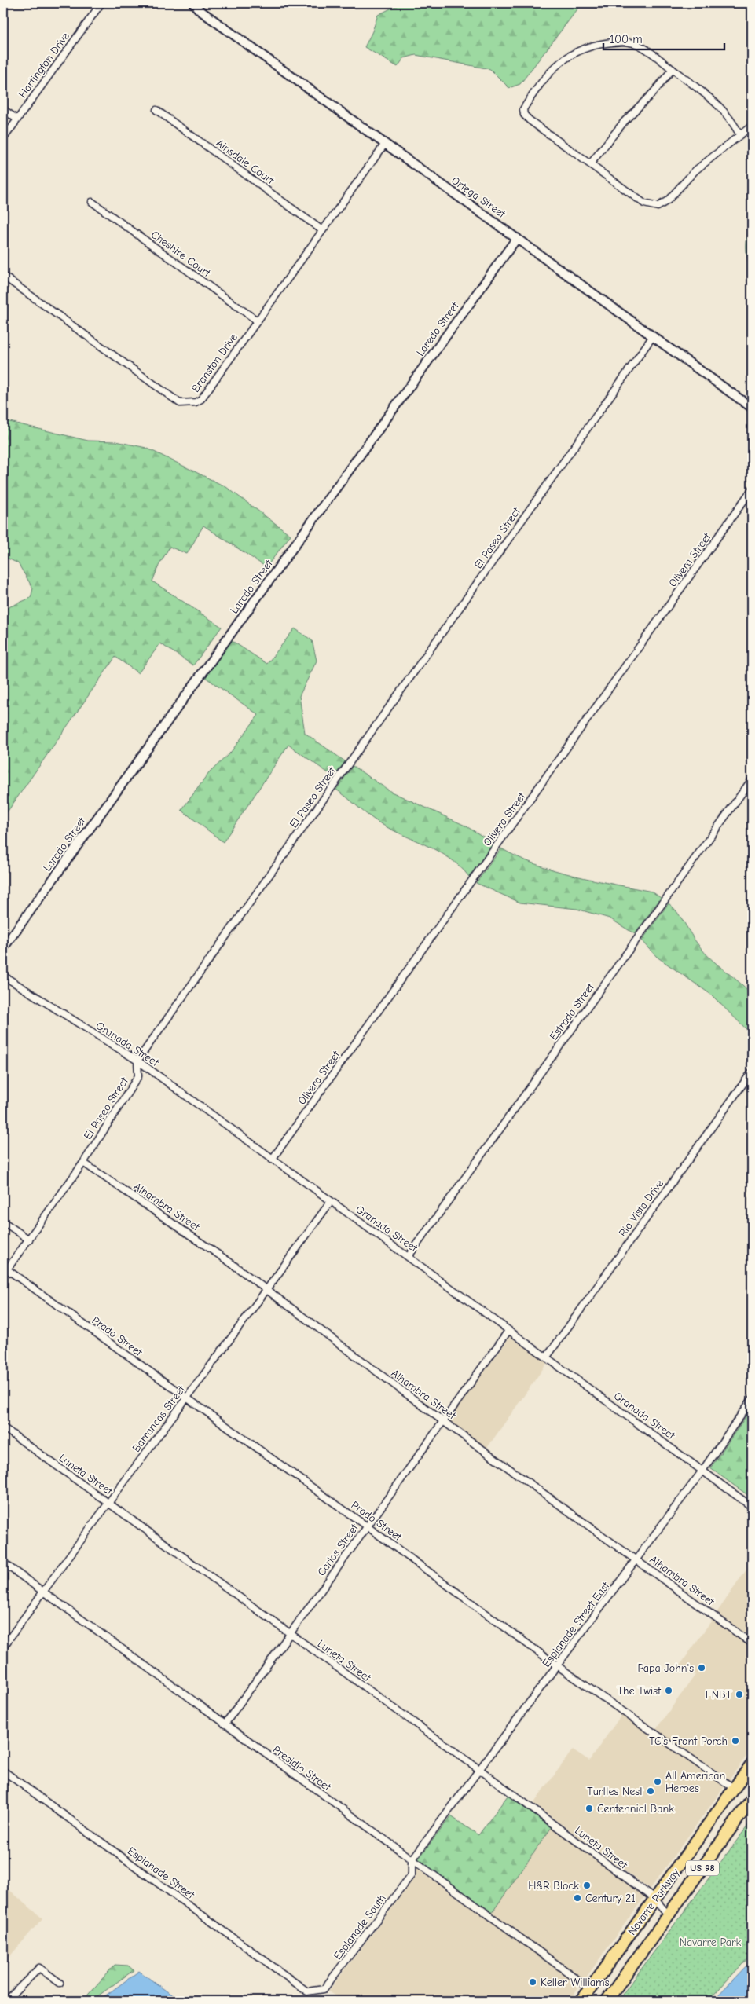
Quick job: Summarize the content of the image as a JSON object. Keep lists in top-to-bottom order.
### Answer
{
  "streets": {
    "highway": ["US 98", "Navarre Parkway"],
    "street": [
      "Hartington Drive",
      "Ainsdale Court",
      "Ortega Street",
      "Cheshire Court",
      "Laredo Street",
      "Branston Drive",
      "El Paseo Street",
      "Olivera Street",
      "Estrada Street",
      "Granada Street",
      "Alhambra Street",
      "Rio Vista Drive",
      "Prado Street",
      "Barrancas Street",
      "Luneta Street",
      "Carlos Street",
      "Esplanade Street East",
      "Presidio Street",
      "Esplanade Street",
      "Esplanade South"
    ]
  },
  "crossings": [
    ["Ainsdale Court", "Branston Drive"],
    ["Ortega Street", "Laredo Street"],
    ["Ortega Street", "Branston Drive"],
    ["Ortega Street", "El Paseo Street"],
    ["Cheshire Court", "Branston Drive"],
    ["El Paseo Street", "Granada Street"],
    ["El Paseo Street", "Alhambra Street"],
    ["El Paseo Street", "Prado Street"],
    ["Olivera Street", "Granada Street"],
    ["Estrada Street", "Granada Street"],
    ["Granada Street", "Rio Vista Drive"],
    ["Granada Street", "Barrancas Street"],
    ["Granada Street", "Carlos Street"],
    ["Granada Street", "Esplanade Street East"],
    ["Alhambra Street", "Barrancas Street"],
    ["Alhambra Street", "Carlos Street"],
    ["Alhambra Street", "Esplanade Street East"],
    ["Prado Street", "Barrancas Street"],
    ["Prado Street", "Carlos Street"],
    ["Prado Street", "Esplanade Street East"],
    ["Prado Street", "Navarre Parkway"],
    ["Barrancas Street", "Luneta Street"],
    ["Barrancas Street", "Presidio Street"],
    ["Luneta Street", "Carlos Street"],
    ["Luneta Street", "Esplanade Street East"],
    ["Luneta Street", "Navarre Parkway"],
    ["Carlos Street", "Presidio Street"],
    ["Esplanade Street East", "Presidio Street"],
    ["Esplanade Street East", "Esplanade South"],
    ["Presidio Street", "Navarre Parkway"],
    ["Presidio Street", "Esplanade South"],
    ["Esplanade Street", "Esplanade South"]
  ],
  "parks": ["Navarre Park"],
  "places": [
    "Papa John's",
    "The Twist",
    "FNBT",
    "TC's Front Porch",
    "All American Heroes",
    "Turtles Nest",
    "Centennial Bank",
    "H&R Block",
    "Century 21",
    "Keller Williams"
  ],
  "scale_bar": "100 m"
}
